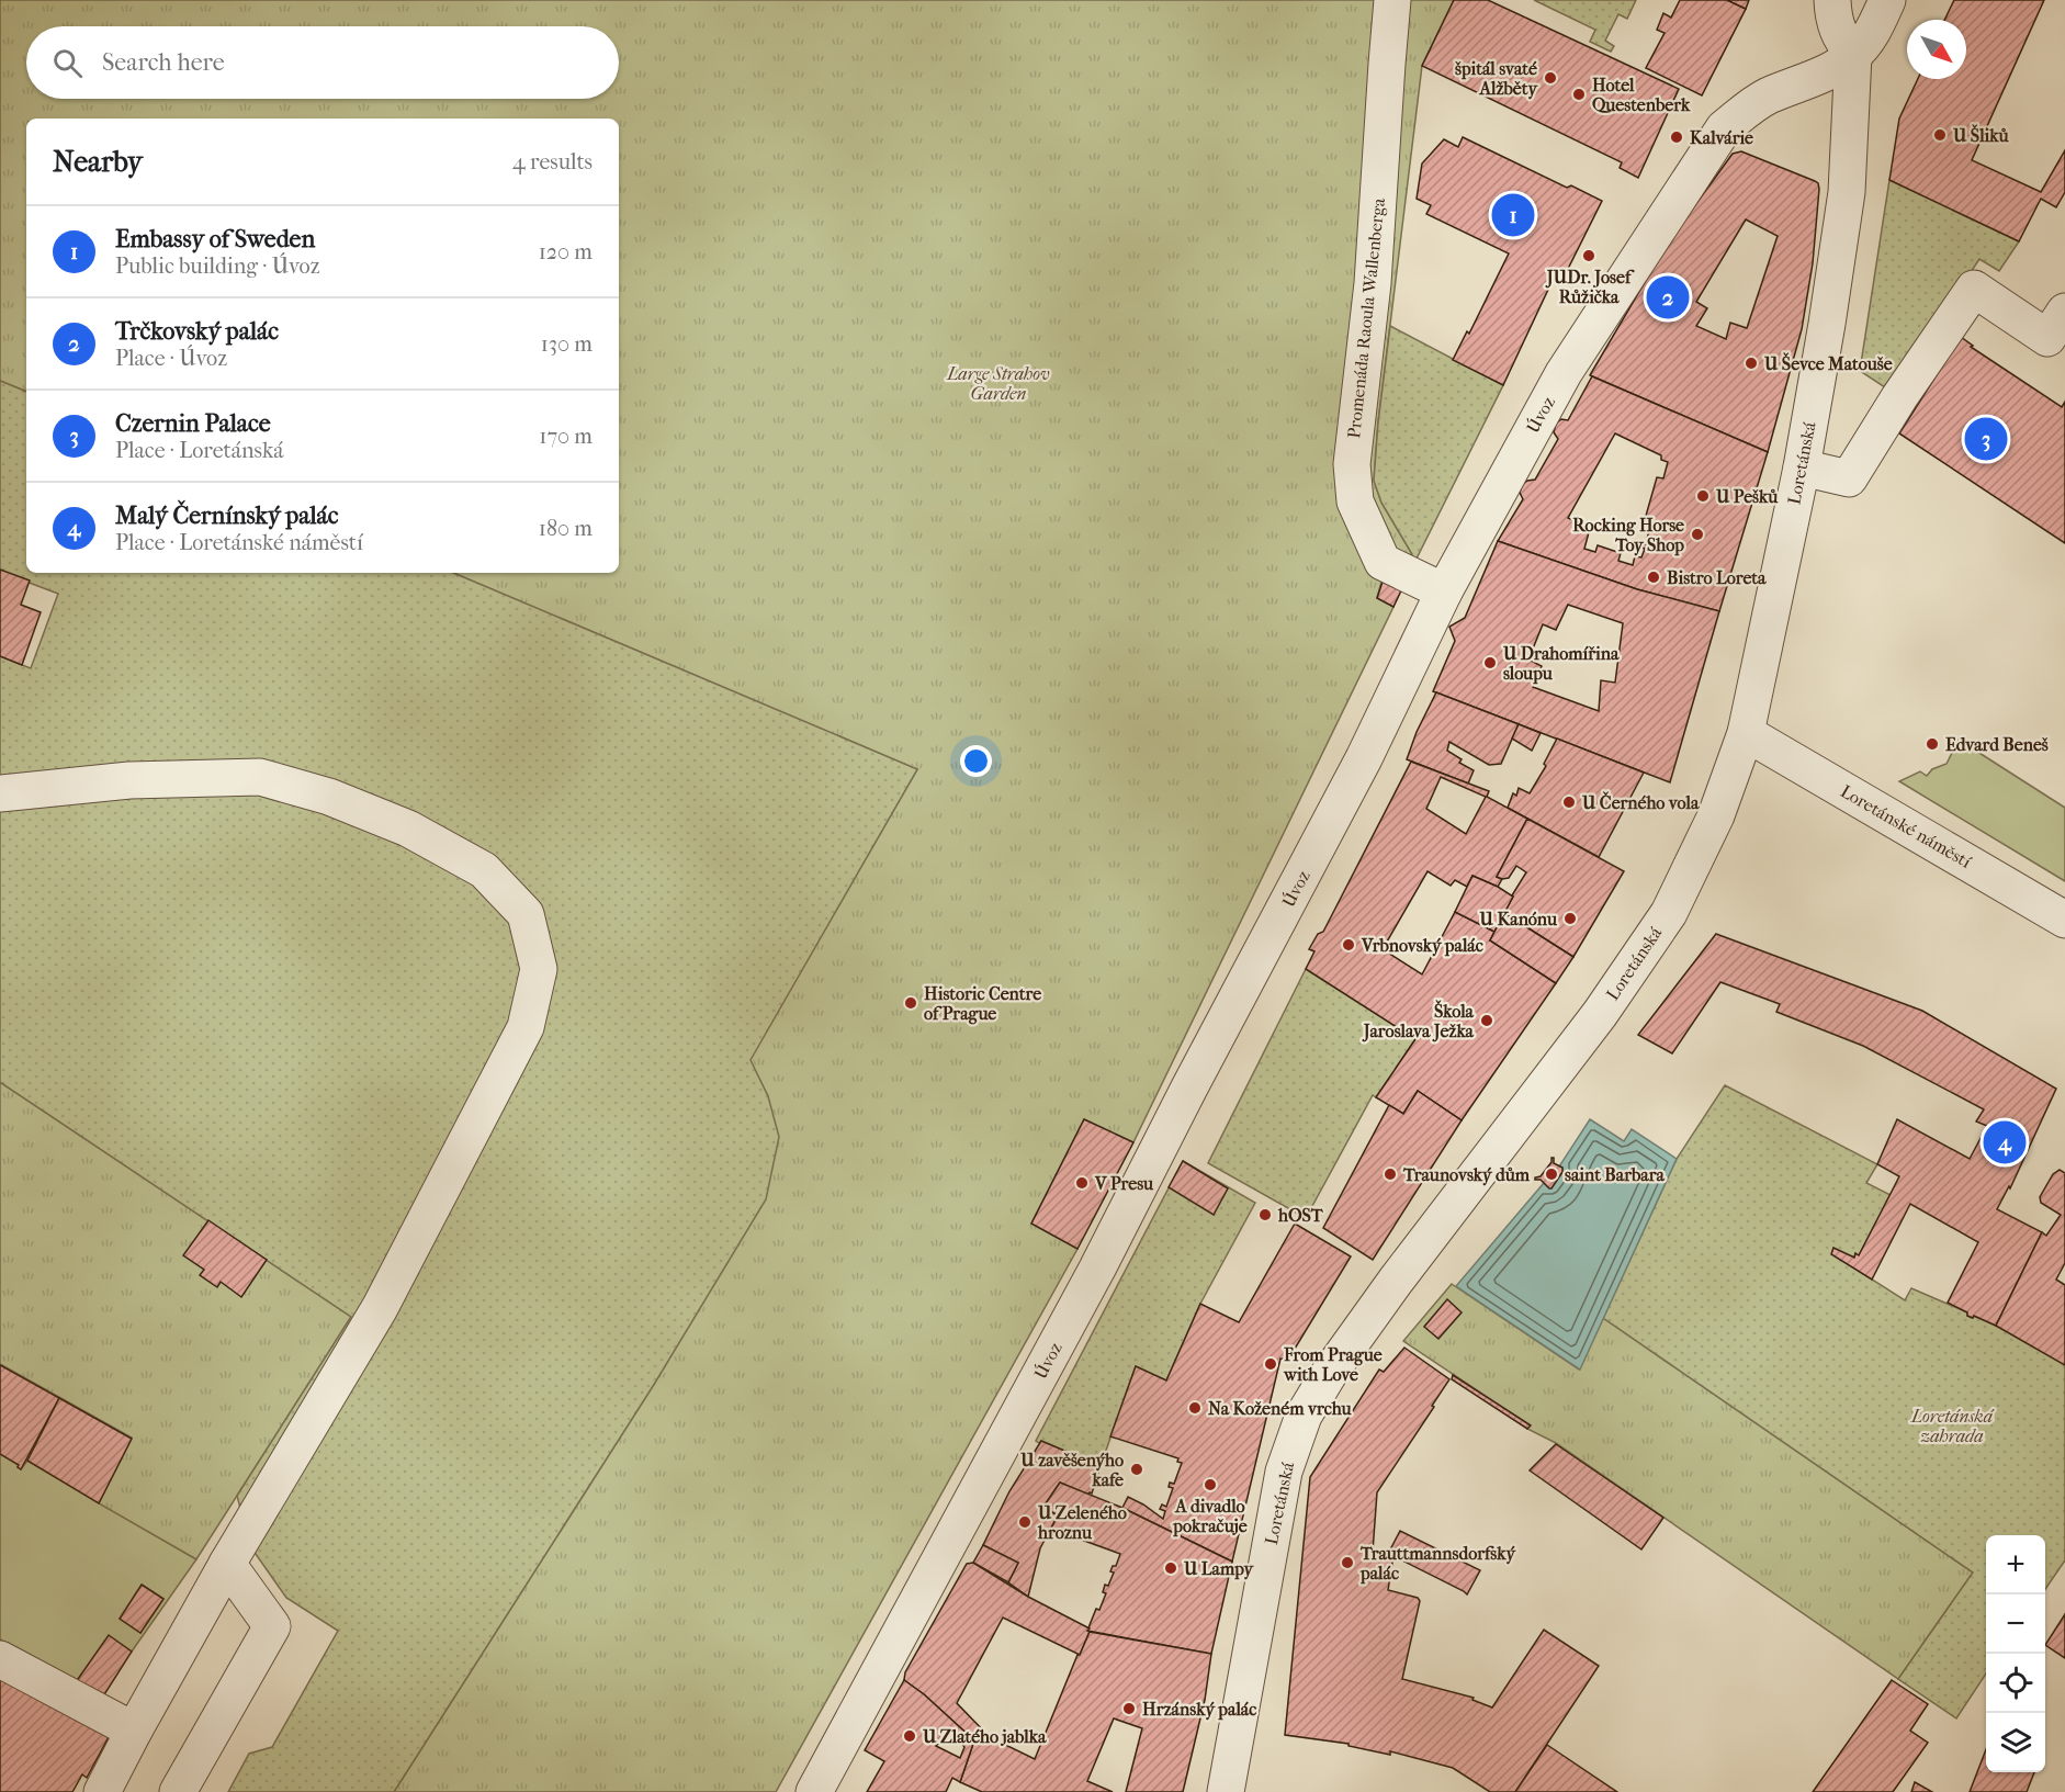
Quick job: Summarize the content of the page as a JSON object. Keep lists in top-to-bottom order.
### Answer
{
  "streets": {
    "street": [
      "Promenáda Raoula Wallenberga",
      "Úvoz",
      "Loretánská",
      "Loretánské náměstí"
    ]
  },
  "crossings": [
    ["Promenáda Raoula Wallenberga", "Úvoz"],
    ["Úvoz", "Loretánská"],
    ["Loretánská", "Loretánské náměstí"]
  ],
  "parks": ["Large Strahov Garden", "Loretánská zahrada"],
  "places": [
    "špitál svaté Alžběty",
    "Hotel Questenberk",
    "U Šliků",
    "Kalvárie",
    "JUDr. Josef Růžička",
    "U Ševce Matouše",
    "U Pešků",
    "Rocking Horse Toy Shop",
    "Bistro Loreta",
    "U Drahomířina sloupu",
    "Edvard Beneš",
    "U Černého vola",
    "U Kanónu",
    "Vrbnovský palác",
    "Historic Centre of Prague",
    "Škola Jaroslava Ježka",
    "Traunovský dům",
    "saint Barbara",
    "V Presu",
    "hOST",
    "From Prague with Love",
    "Na Koženém vrchu",
    "U zavěšenýho kafe",
    "A divadlo pokračuje",
    "U Zeleného hroznu",
    "Trauttmannsdorfský palác",
    "U Lampy",
    "Hrzánský palác",
    "U Zlatého jablka"
  ],
  "north": "bottom right",
  "page": {
    "search": "Search here",
    "heading": ["Nearby", "4 results"],
    "pins": [
      "1",
      "2",
      "3",
      "4"
    ],
    "list": [
      {
        "mark": "1",
        "name": "Embassy of Sweden",
        "note": "Public building · Úvoz",
        "value": "120 m"
      },
      {
        "mark": "2",
        "name": "Trčkovský palác",
        "note": "Place · Úvoz",
        "value": "130 m"
      },
      {
        "mark": "3",
        "name": "Czernin Palace",
        "note": "Place · Loretánská",
        "value": "170 m"
      },
      {
        "mark": "4",
        "name": "Malý Černínský palác",
        "note": "Place · Loretánské náměstí",
        "value": "180 m"
      }
    ],
    "map_buttons": ["+", "−"]
  }
}
